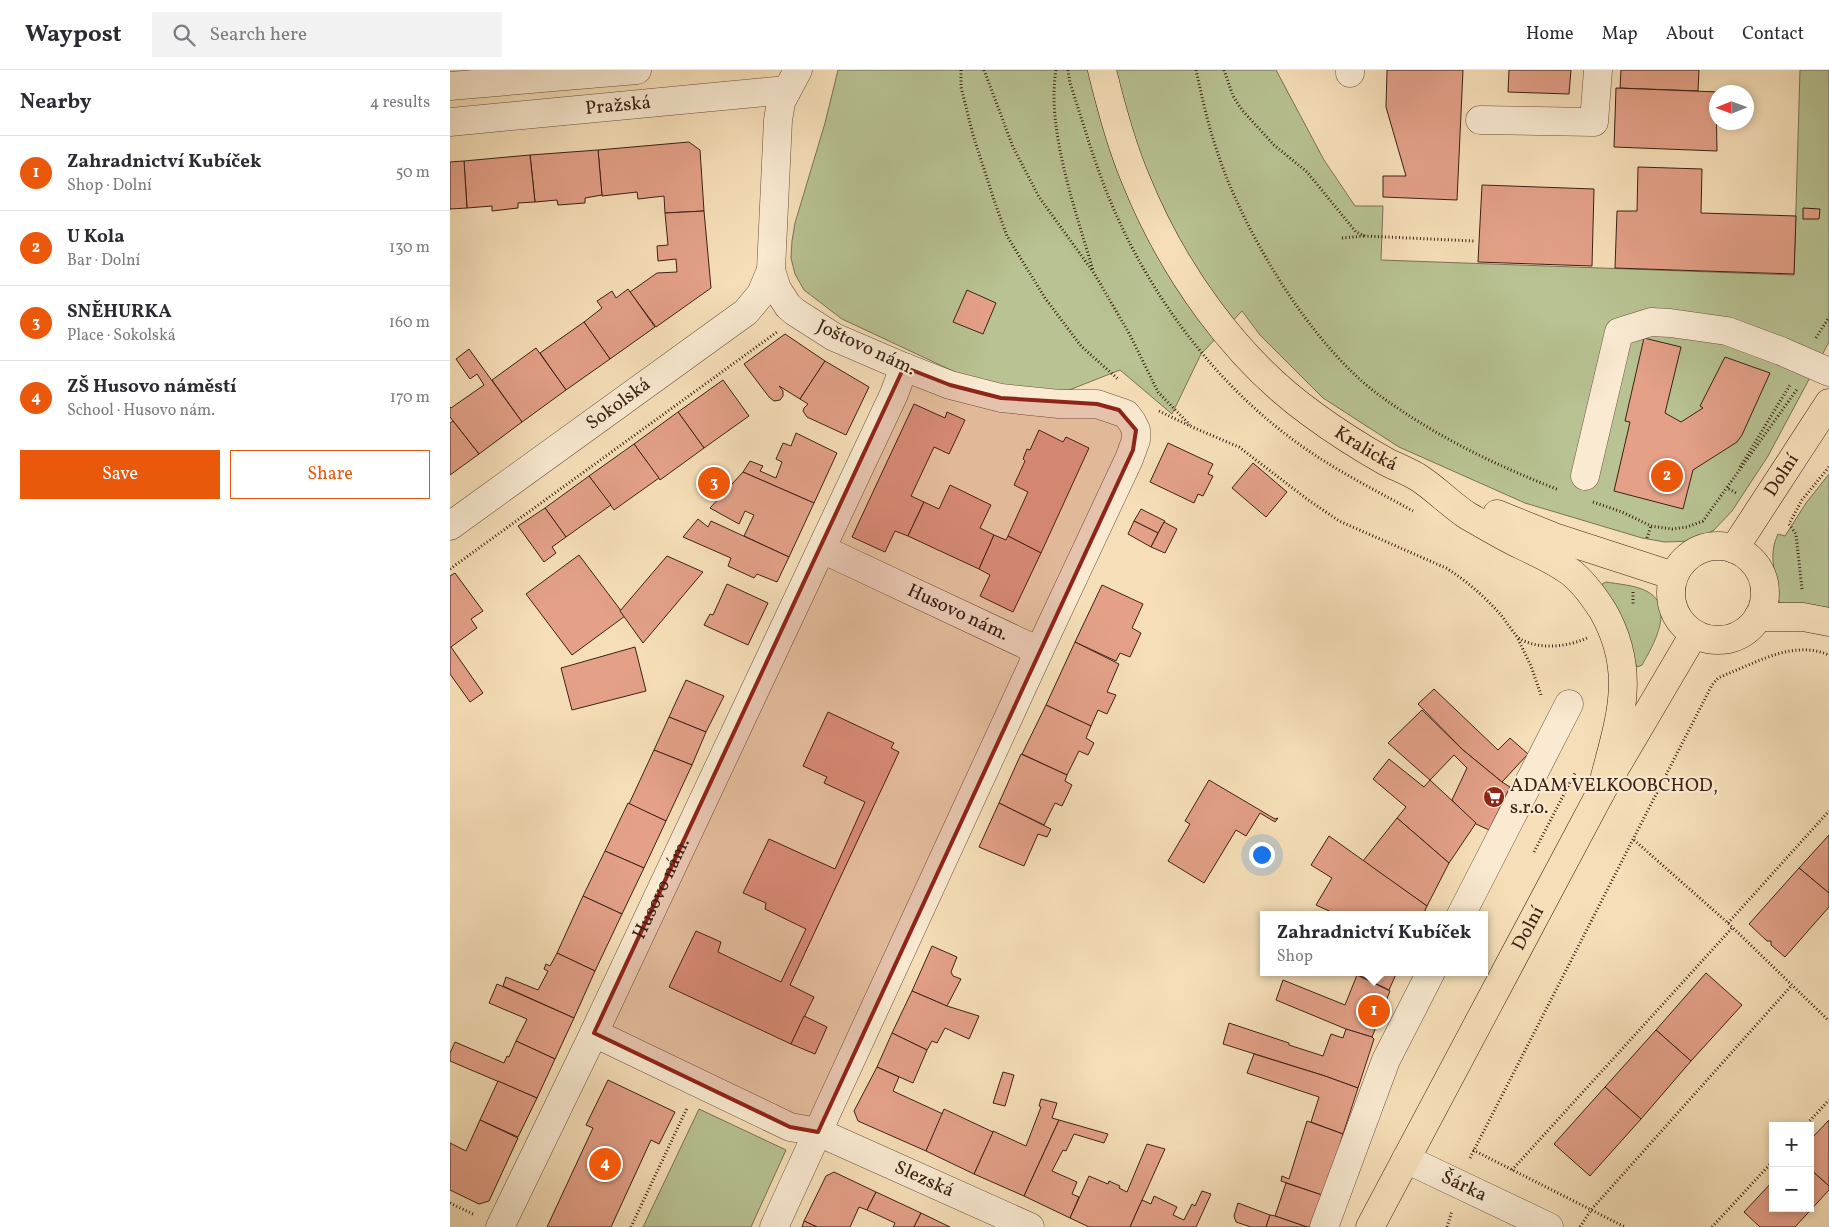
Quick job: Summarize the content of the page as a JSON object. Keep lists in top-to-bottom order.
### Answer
{
  "streets": {
    "main road": ["Kralická", "Dolní"],
    "street": [
      "Pražská",
      "Joštovo nám.",
      "Sokolská",
      "Husovo nám.",
      "Slezská",
      "Šárka"
    ]
  },
  "crossings": [
    ["Pražská", "Joštovo nám."],
    ["Joštovo nám.", "Sokolská"],
    ["Joštovo nám.", "Husovo nám."],
    ["Kralická", "Dolní"],
    ["Dolní", "Šárka"],
    ["Husovo nám.", "Slezská"]
  ],
  "places": {
    "supermarket": ["ADAM VELKOOBCHOD, s.r.o."]
  },
  "north": "left",
  "page": {
    "header": "Waypost",
    "search": "Search here",
    "nav": [
      "Home",
      "Map",
      "About",
      "Contact"
    ],
    "heading": ["Nearby", "4 results"],
    "list": [
      {
        "mark": "1",
        "name": "Zahradnictví Kubíček",
        "note": "Shop · Dolní",
        "value": "50 m"
      },
      {
        "mark": "2",
        "name": "U Kola",
        "note": "Bar · Dolní",
        "value": "130 m"
      },
      {
        "mark": "3",
        "name": "SNĚHURKA",
        "note": "Place · Sokolská",
        "value": "160 m"
      },
      {
        "mark": "4",
        "name": "ZŠ Husovo náměstí",
        "note": "School · Husovo nám.",
        "value": "170 m"
      }
    ],
    "buttons": ["Save", "Share"],
    "pins": [
      "2",
      "3",
      "1",
      "4"
    ],
    "popup": ["Zahradnictví Kubíček", "Shop"],
    "map_buttons": ["+", "−"]
  }
}
